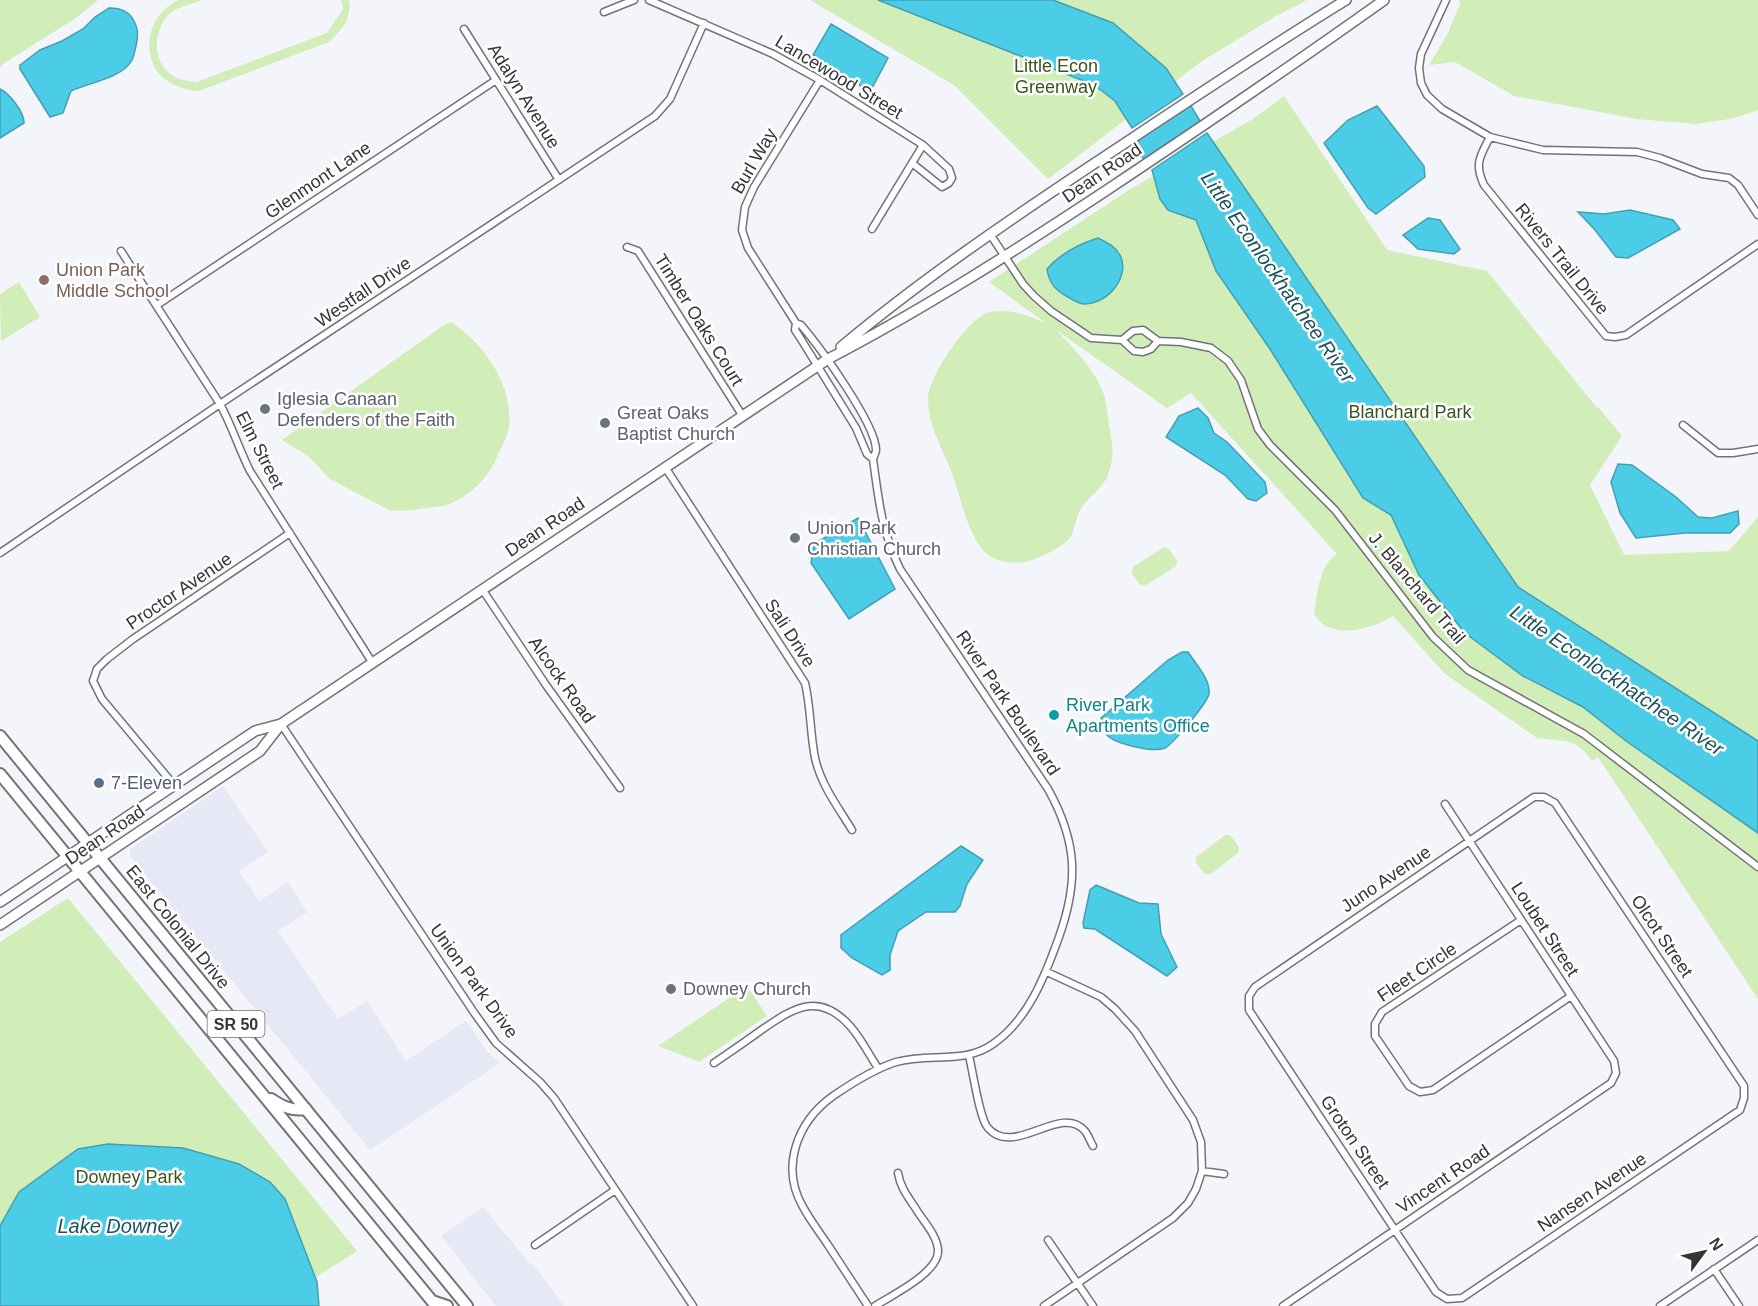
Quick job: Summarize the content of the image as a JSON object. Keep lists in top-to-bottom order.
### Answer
{
  "streets": {
    "highway": ["East Colonial Drive", "SR 50"],
    "main road": ["Dean Road"],
    "street": [
      "Lancewood Street",
      "Adalyn Avenue",
      "Burl Way",
      "Glenmont Lane",
      "Rivers Trail Drive",
      "Westfall Drive",
      "Timber Oaks Court",
      "Elm Street",
      "J. Blanchard Trail",
      "Proctor Avenue",
      "Sali Drive",
      "Alcock Road",
      "River Park Boulevard",
      "Juno Avenue",
      "Loubet Street",
      "Olcot Street",
      "Fleet Circle",
      "Union Park Drive",
      "Groton Street",
      "Vincent Road",
      "Nansen Avenue"
    ]
  },
  "crossings": [
    ["Lancewood Street", "Burl Way"],
    ["Lancewood Street", "Westfall Drive"],
    ["Adalyn Avenue", "Glenmont Lane"],
    ["Adalyn Avenue", "Westfall Drive"],
    ["Burl Way", "Dean Road"],
    ["Burl Way", "River Park Boulevard"],
    ["Dean Road", "Timber Oaks Court"],
    ["Dean Road", "Elm Street"],
    ["Dean Road", "J. Blanchard Trail"],
    ["Dean Road", "Proctor Avenue"],
    ["Dean Road", "Sali Drive"],
    ["Dean Road", "Alcock Road"],
    ["Dean Road", "River Park Boulevard"],
    ["Dean Road", "East Colonial Drive"],
    ["Dean Road", "Union Park Drive"],
    ["Dean Road", "SR 50"],
    ["Glenmont Lane", "Elm Street"],
    ["Westfall Drive", "Elm Street"],
    ["Elm Street", "Proctor Avenue"],
    ["Juno Avenue", "Loubet Street"],
    ["Juno Avenue", "Olcot Street"],
    ["Juno Avenue", "Groton Street"],
    ["Loubet Street", "Fleet Circle"],
    ["Loubet Street", "Vincent Road"],
    ["Olcot Street", "Nansen Avenue"],
    ["Groton Street", "Vincent Road"],
    ["Groton Street", "Nansen Avenue"]
  ],
  "water": ["Little Econlockhatchee River", "Lake Downey"],
  "parks": ["Little Econ Greenway", "Blanchard Park", "Downey Park"],
  "places": [
    "Union Park Middle School",
    "Iglesia Canaan Defenders of the Faith",
    "Great Oaks Baptist Church",
    "Union Park Christian Church",
    "River Park Apartments Office",
    "7-Eleven",
    "Downey Church"
  ],
  "north": "top right"
}
